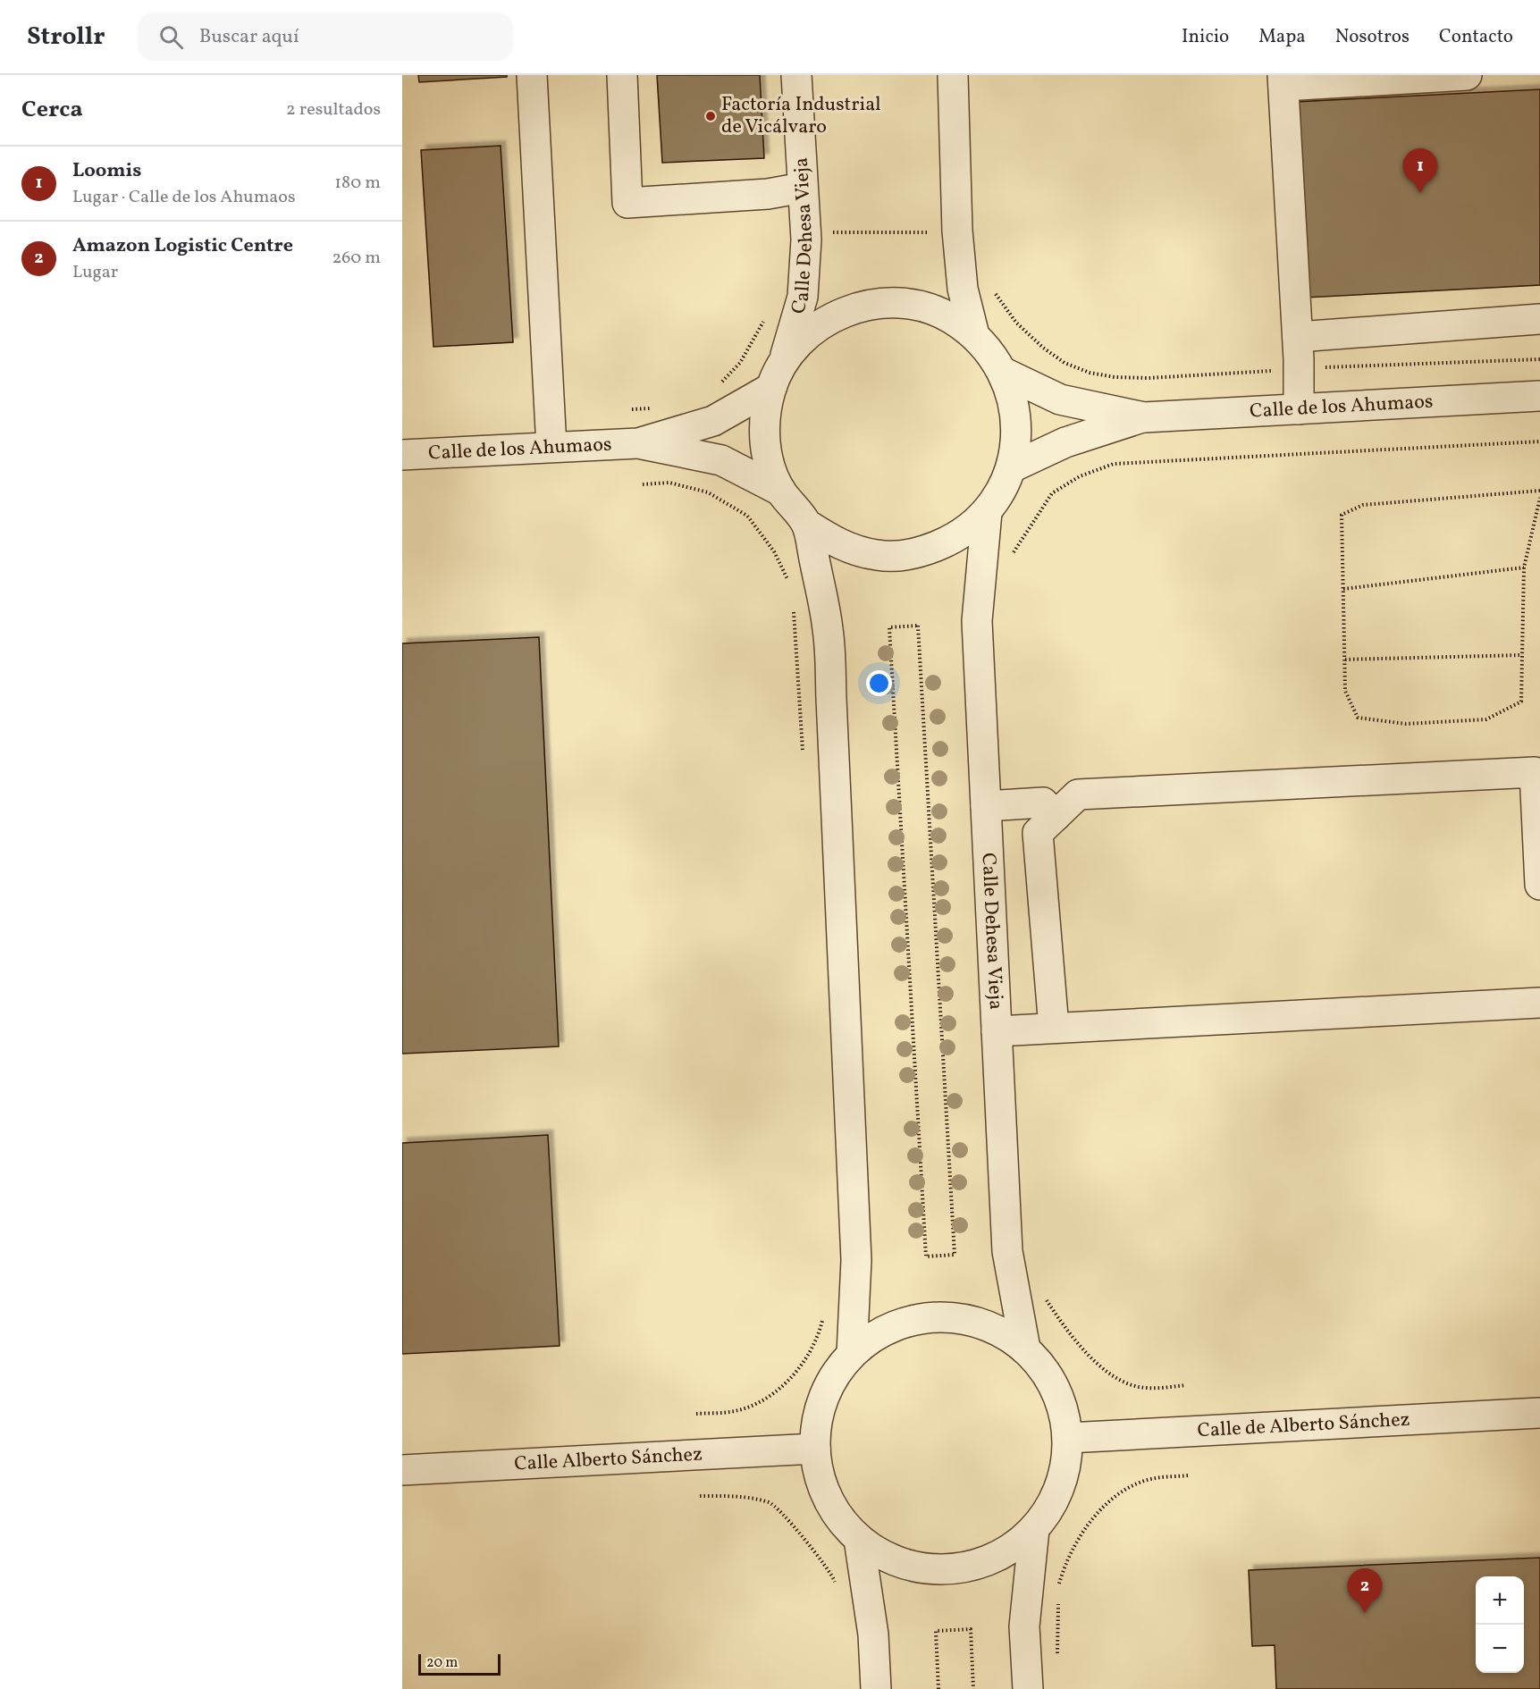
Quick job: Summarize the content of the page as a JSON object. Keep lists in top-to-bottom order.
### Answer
{
  "streets": {
    "street": [
      "Calle Dehesa Vieja",
      "Calle de los Ahumaos",
      "Calle de Alberto Sánchez",
      "Calle Alberto Sánchez"
    ]
  },
  "places": ["Factoría Industrial de Vicálvaro"],
  "scale_bar": "20 m",
  "page": {
    "header": "Strollr",
    "search": "Buscar aquí",
    "nav": [
      "Inicio",
      "Mapa",
      "Nosotros",
      "Contacto"
    ],
    "heading": ["Cerca", "2 resultados"],
    "list": [
      {
        "mark": "1",
        "name": "Loomis",
        "note": "Lugar · Calle de los Ahumaos",
        "value": "180 m"
      },
      {
        "mark": "2",
        "name": "Amazon Logistic Centre",
        "note": "Lugar",
        "value": "260 m"
      }
    ],
    "pins": ["1", "2"],
    "map_buttons": ["+", "−"],
    "scale": "20 m"
  }
}
